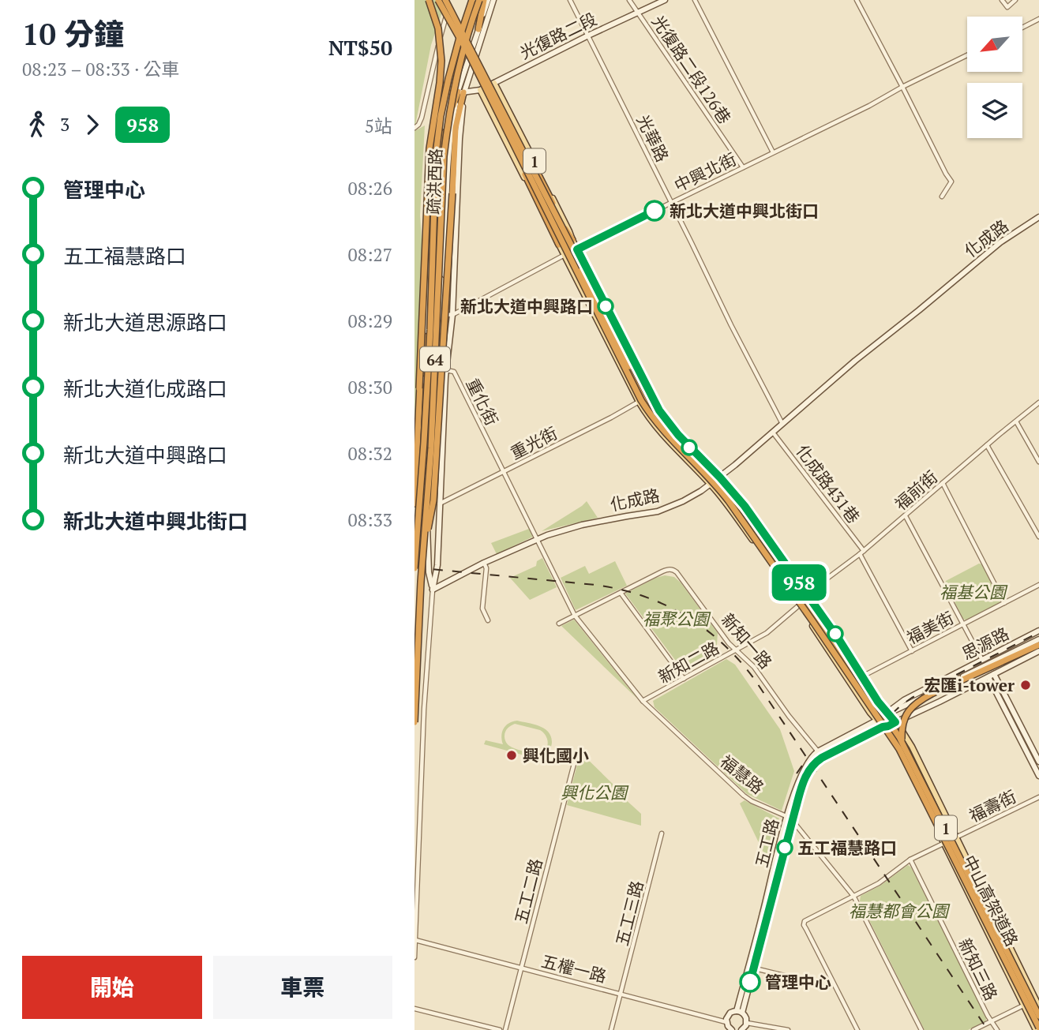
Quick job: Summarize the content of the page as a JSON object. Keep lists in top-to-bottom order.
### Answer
{
  "streets": {
    "highway": ["1", "64", "中山高架道路"],
    "street": [
      "光復路二段",
      "光復路二段126巷",
      "光華路",
      "中興北街",
      "疏洪西路",
      "化成路",
      "重化街",
      "重光街",
      "化成路431巷",
      "福前街",
      "福美街",
      "新知一路",
      "思源路",
      "新知二路",
      "福慧路",
      "福壽街",
      "五工路",
      "五工二路",
      "五工三路",
      "五權一路",
      "新知三路"
    ]
  },
  "crossings": [
    ["光復路二段", "光復路二段126巷"],
    ["光復路二段", "光華路"],
    ["光復路二段", "1"],
    ["光復路二段", "疏洪西路"],
    ["光復路二段126巷", "中興北街"],
    ["光華路", "中興北街"],
    ["光華路", "化成路"],
    ["1", "中興北街"],
    ["1", "化成路"],
    ["1", "重光街"],
    ["1", "福前街"],
    ["1", "福美街"],
    ["1", "思源路"],
    ["1", "新知二路"],
    ["1", "福壽街"],
    ["1", "五工路"],
    ["1", "中山高架道路"],
    ["中興北街", "疏洪西路"],
    ["疏洪西路", "化成路"],
    ["疏洪西路", "重化街"],
    ["疏洪西路", "重光街"],
    ["化成路", "重化街"],
    ["化成路", "化成路431巷"],
    ["化成路", "福慧路"],
    ["重化街", "重光街"],
    ["重化街", "福慧路"],
    ["化成路431巷", "福前街"],
    ["化成路431巷", "福美街"],
    ["新知一路", "新知二路"],
    ["新知一路", "福慧路"],
    ["新知一路", "五工路"],
    ["思源路", "五工路"],
    ["新知二路", "福慧路"],
    ["福慧路", "福壽街"],
    ["福慧路", "五工路"],
    ["福壽街", "新知三路"],
    ["五工二路", "五權一路"],
    ["五工三路", "五權一路"]
  ],
  "parks": [
    "福基公園",
    "福聚公園",
    "興化公園",
    "福慧都會公園"
  ],
  "places": [
    "新北大道中興北街口",
    "新北大道中興路口",
    "宏匯i-tower",
    "興化國小",
    "五工福慧路口",
    "管理中心"
  ],
  "lines": ["bus line 958"],
  "north": "bottom left",
  "page": {
    "heading": ["10 分鐘", "08:23 – 08:33 · 公車", "NT$50"],
    "on_map": "958",
    "legs": ["3", "958", "5站"],
    "list": [
      {
        "name": "管理中心",
        "value": "08:26"
      },
      {
        "name": "五工福慧路口",
        "value": "08:27"
      },
      {
        "name": "新北大道思源路口",
        "value": "08:29"
      },
      {
        "name": "新北大道化成路口",
        "value": "08:30"
      },
      {
        "name": "新北大道中興路口",
        "value": "08:32"
      },
      {
        "name": "新北大道中興北街口",
        "value": "08:33"
      }
    ],
    "buttons": ["開始", "車票"]
  }
}
